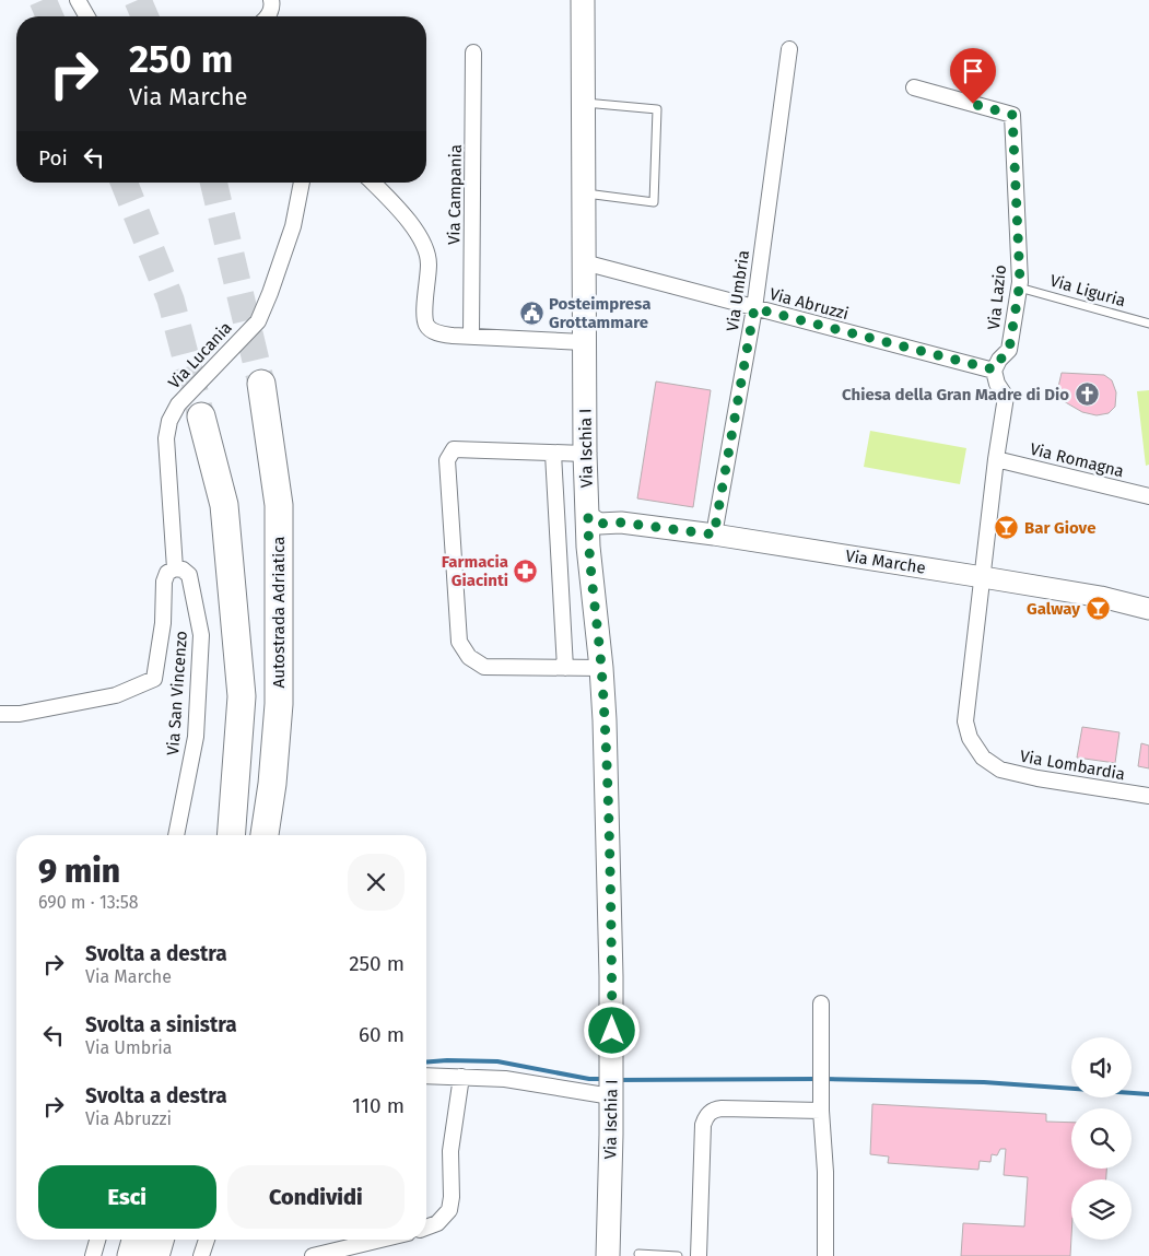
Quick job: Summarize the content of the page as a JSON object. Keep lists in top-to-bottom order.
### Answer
{
  "streets": {
    "highway": ["Autostrada Adriatica"],
    "main road": ["Via Ischia I"],
    "street": [
      "Via Campania",
      "Via Umbria",
      "Via Lazio",
      "Via Abruzzi",
      "Via Lucania",
      "Via Romagna",
      "Via Marche",
      "Via San Vincenzo",
      "Via Lombardia"
    ],
    "lane": ["Via Liguria"]
  },
  "crossings": [
    ["Via Umbria", "Via Abruzzi"],
    ["Via Umbria", "Via Marche"],
    ["Via Liguria", "Via Lazio"],
    ["Via Lazio", "Via Abruzzi"],
    ["Via Abruzzi", "Via Ischia I"],
    ["Via Lucania", "Via San Vincenzo"],
    ["Via Ischia I", "Via Marche"],
    ["Via Marche", "Via Lombardia"]
  ],
  "places": {
    "public building": ["Posteimpresa Grottammare"],
    "church": ["Chiesa della Gran Madre di Dio"],
    "bar": ["Bar Giove", "Galway"],
    "pharmacy": ["Farmacia Giacinti"]
  },
  "page": {
    "turn": ["250 m", "Via Marche"],
    "then": "Poi",
    "heading": ["9 min", "690 m · 13:58"],
    "list": [
      {
        "name": "Svolta a destra",
        "note": "Via Marche",
        "value": "250 m"
      },
      {
        "name": "Svolta a sinistra",
        "note": "Via Umbria",
        "value": "60 m"
      },
      {
        "name": "Svolta a destra",
        "note": "Via Abruzzi",
        "value": "110 m"
      }
    ],
    "buttons": ["Esci", "Condividi"]
  }
}
